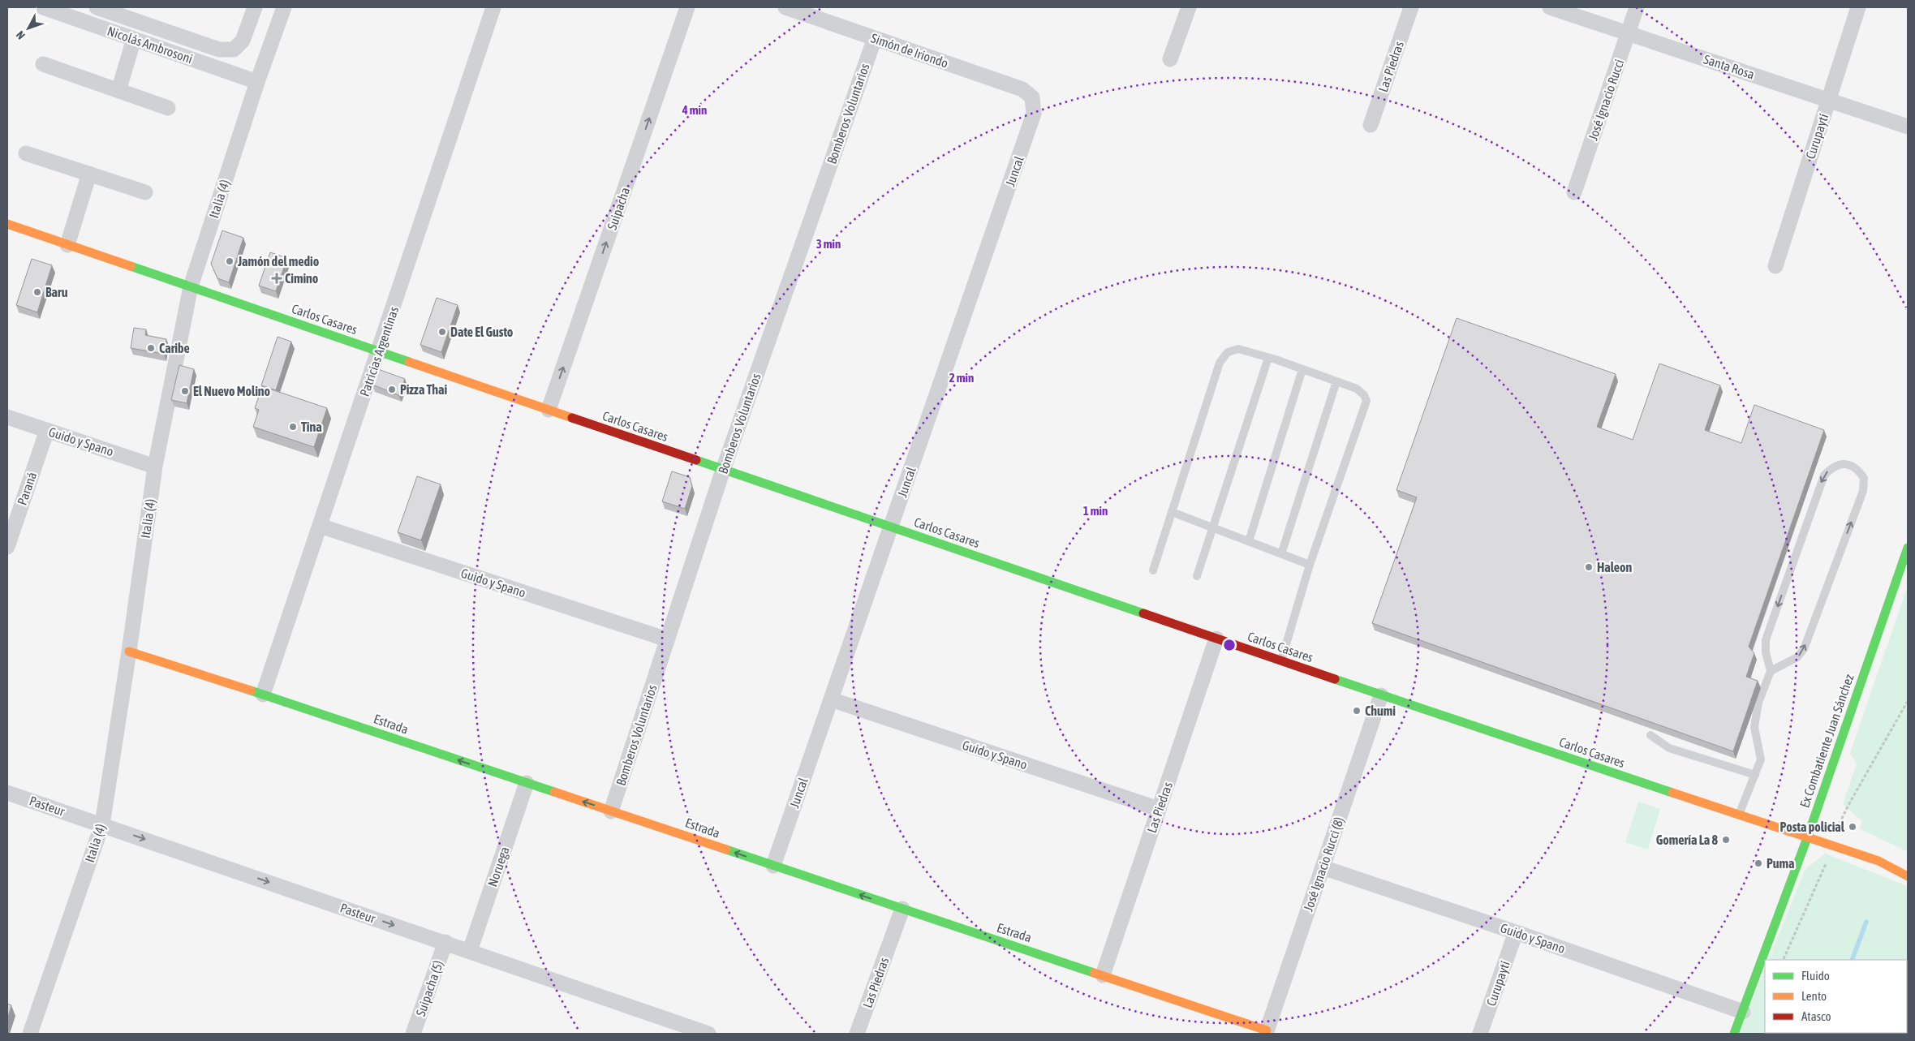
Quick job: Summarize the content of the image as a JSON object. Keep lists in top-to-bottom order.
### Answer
{
  "streets": {
    "street": [
      "Nicolás Ambrosoni",
      "Simón de Iriondo",
      "Las Piedras",
      "Santa Rosa",
      "José Ignacio Rucci",
      "Bomberos Voluntarios",
      "Curupaytí",
      "Juncal",
      "Italia (4)",
      "Suipacha",
      "Carlos Casares",
      "Patricias Argentinas",
      "Guido y Spano",
      "Paraná",
      "Estrada",
      "Ex Combatiente Juan Sánchez",
      "Pasteur",
      "José Ignacio Rucci (8)",
      "Noruega",
      "Suipacha (5)"
    ]
  },
  "crossings": [
    ["Nicolás Ambrosoni", "Italia (4)"],
    ["Simón de Iriondo", "Bomberos Voluntarios"],
    ["Simón de Iriondo", "Juncal"],
    ["Las Piedras", "Carlos Casares"],
    ["Las Piedras", "Guido y Spano"],
    ["Las Piedras", "Estrada"],
    ["Santa Rosa", "José Ignacio Rucci"],
    ["Santa Rosa", "Curupaytí"],
    ["Bomberos Voluntarios", "Carlos Casares"],
    ["Bomberos Voluntarios", "Guido y Spano"],
    ["Bomberos Voluntarios", "Estrada"],
    ["Curupaytí", "Guido y Spano"],
    ["Juncal", "Carlos Casares"],
    ["Juncal", "Guido y Spano"],
    ["Juncal", "Estrada"],
    ["Italia (4)", "Carlos Casares"],
    ["Italia (4)", "Guido y Spano"],
    ["Italia (4)", "Estrada"],
    ["Italia (4)", "Pasteur"],
    ["Suipacha", "Carlos Casares"],
    ["Carlos Casares", "Patricias Argentinas"],
    ["Carlos Casares", "Ex Combatiente Juan Sánchez"],
    ["Carlos Casares", "José Ignacio Rucci (8)"],
    ["Patricias Argentinas", "Guido y Spano"],
    ["Patricias Argentinas", "Estrada"],
    ["Guido y Spano", "Paraná"],
    ["Guido y Spano", "Ex Combatiente Juan Sánchez"],
    ["Guido y Spano", "José Ignacio Rucci (8)"],
    ["Estrada", "José Ignacio Rucci (8)"],
    ["Estrada", "Noruega"],
    ["Pasteur", "Noruega"],
    ["Pasteur", "Suipacha (5)"]
  ],
  "one_way": ["Suipacha", "Estrada", "Pasteur"],
  "places": {
    "other": [
      "Jamón del medio",
      "Baru",
      "Date El Gusto",
      "Caribe",
      "Pizza Thai",
      "El Nuevo Molino",
      "Tina",
      "Haleon",
      "Chumi",
      "Posta policial",
      "Gomería La 8",
      "Puma"
    ],
    "health": ["Cimino"]
  },
  "legend": ["Fluido", "Lento", "Atasco"],
  "north": "bottom left",
  "rings": [
    "4 min",
    "3 min",
    "2 min",
    "1 min"
  ]
}
